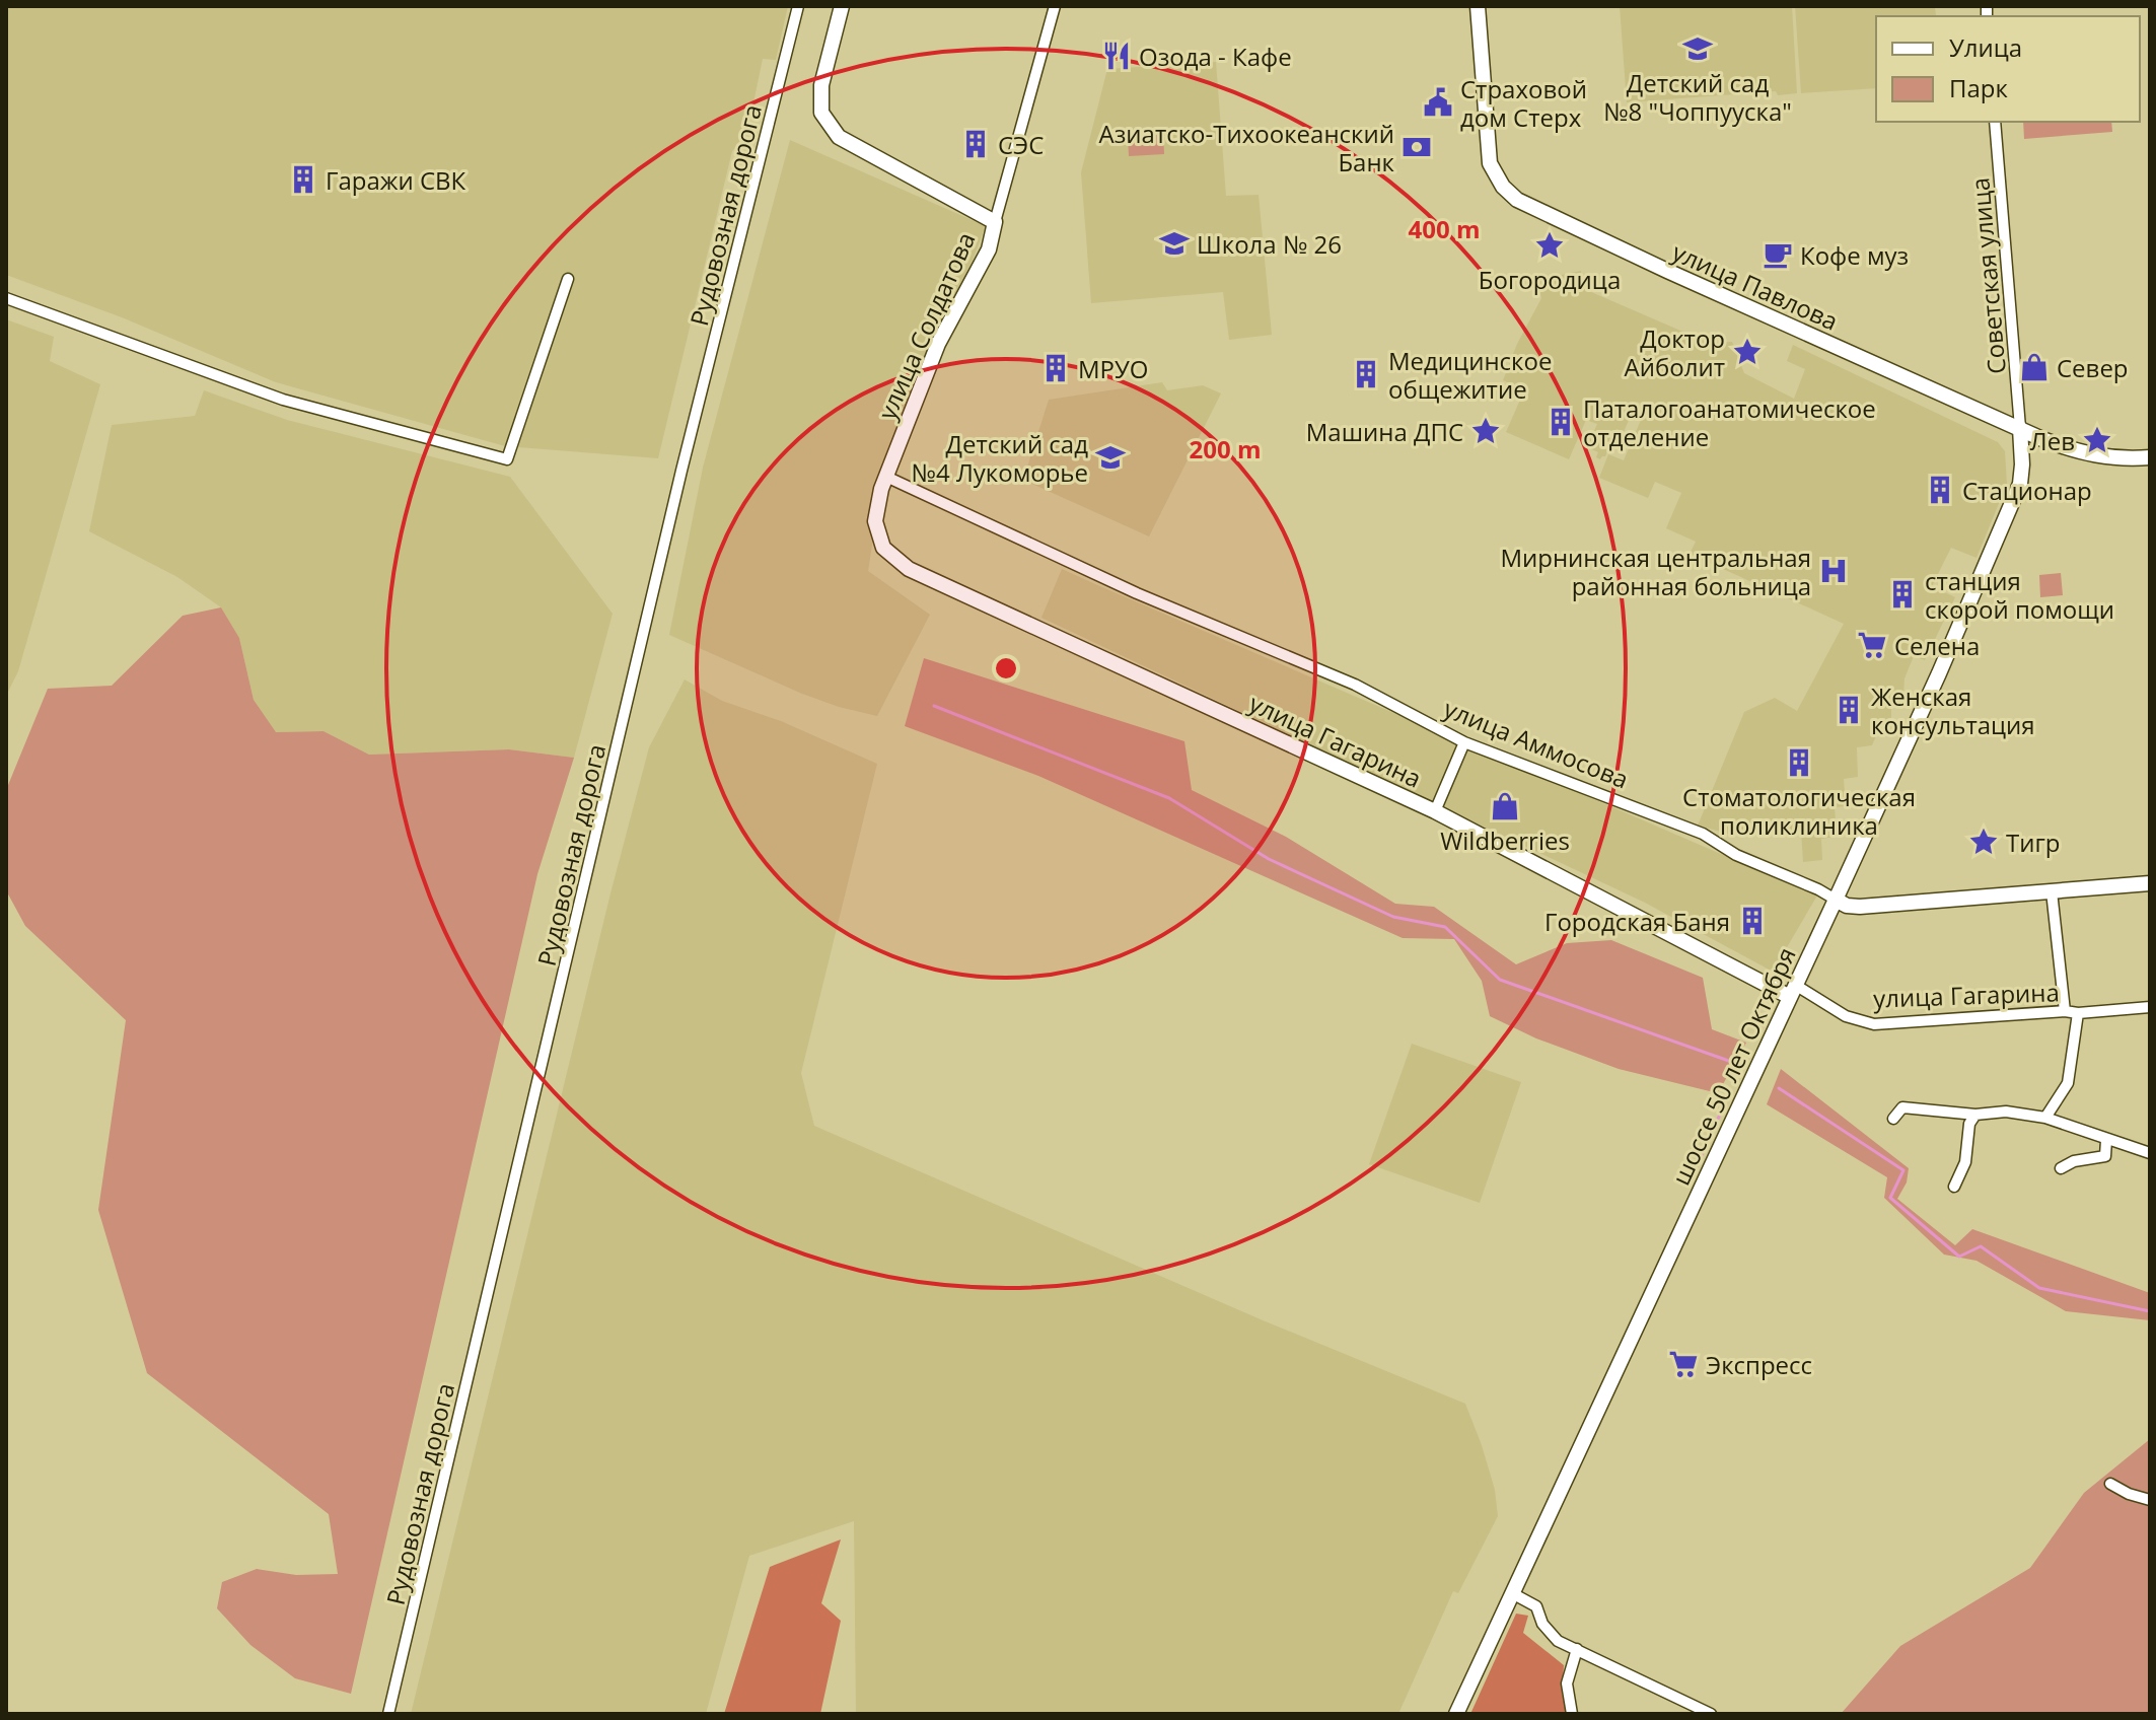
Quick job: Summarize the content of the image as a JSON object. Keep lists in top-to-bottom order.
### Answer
{
  "streets": {
    "street": [
      "Рудовозная дорога",
      "Советская улица",
      "улица Павлова",
      "улица Солдатова",
      "улица Гагарина",
      "улица Аммосова",
      "шоссе 50 лет Октября"
    ]
  },
  "crossings": [
    ["Советская улица", "улица Павлова"],
    ["Советская улица", "шоссе 50 лет Октября"],
    ["улица Павлова", "шоссе 50 лет Октября"],
    ["улица Солдатова", "улица Гагарина"],
    ["улица Солдатова", "улица Аммосова"],
    ["улица Гагарина", "шоссе 50 лет Октября"],
    ["улица Аммосова", "шоссе 50 лет Октября"]
  ],
  "places": {
    "school or university": ["Детский сад №8 \"Чоппууска\"", "Школа № 26", "Детский сад №4 Лукоморье"],
    "restaurant": ["Озода - Кафе"],
    "public building": ["Страховой дом Стерх"],
    "building": [
      "СЭС",
      "Гаражи СВК",
      "МРУО",
      "Медицинское общежитие",
      "Паталогоанатомическое отделение",
      "Стационар",
      "станция скорой помощи",
      "Женская консультация",
      "Стоматологическая поликлиника",
      "Городская Баня"
    ],
    "bank": ["Азиатско-Тихоокеанский Банк"],
    "place": [
      "Богородица",
      "Доктор Айболит",
      "Машина ДПС",
      "Лев",
      "Тигр"
    ],
    "cafe": ["Кофе муз"],
    "shop": ["Север", "Wildberries"],
    "hospital": ["Мирнинская центральная районная больница"],
    "supermarket": ["Селена", "Экспресс"]
  },
  "legend": ["Улица", "Парк"],
  "rings": ["400 m", "200 m"]
}
